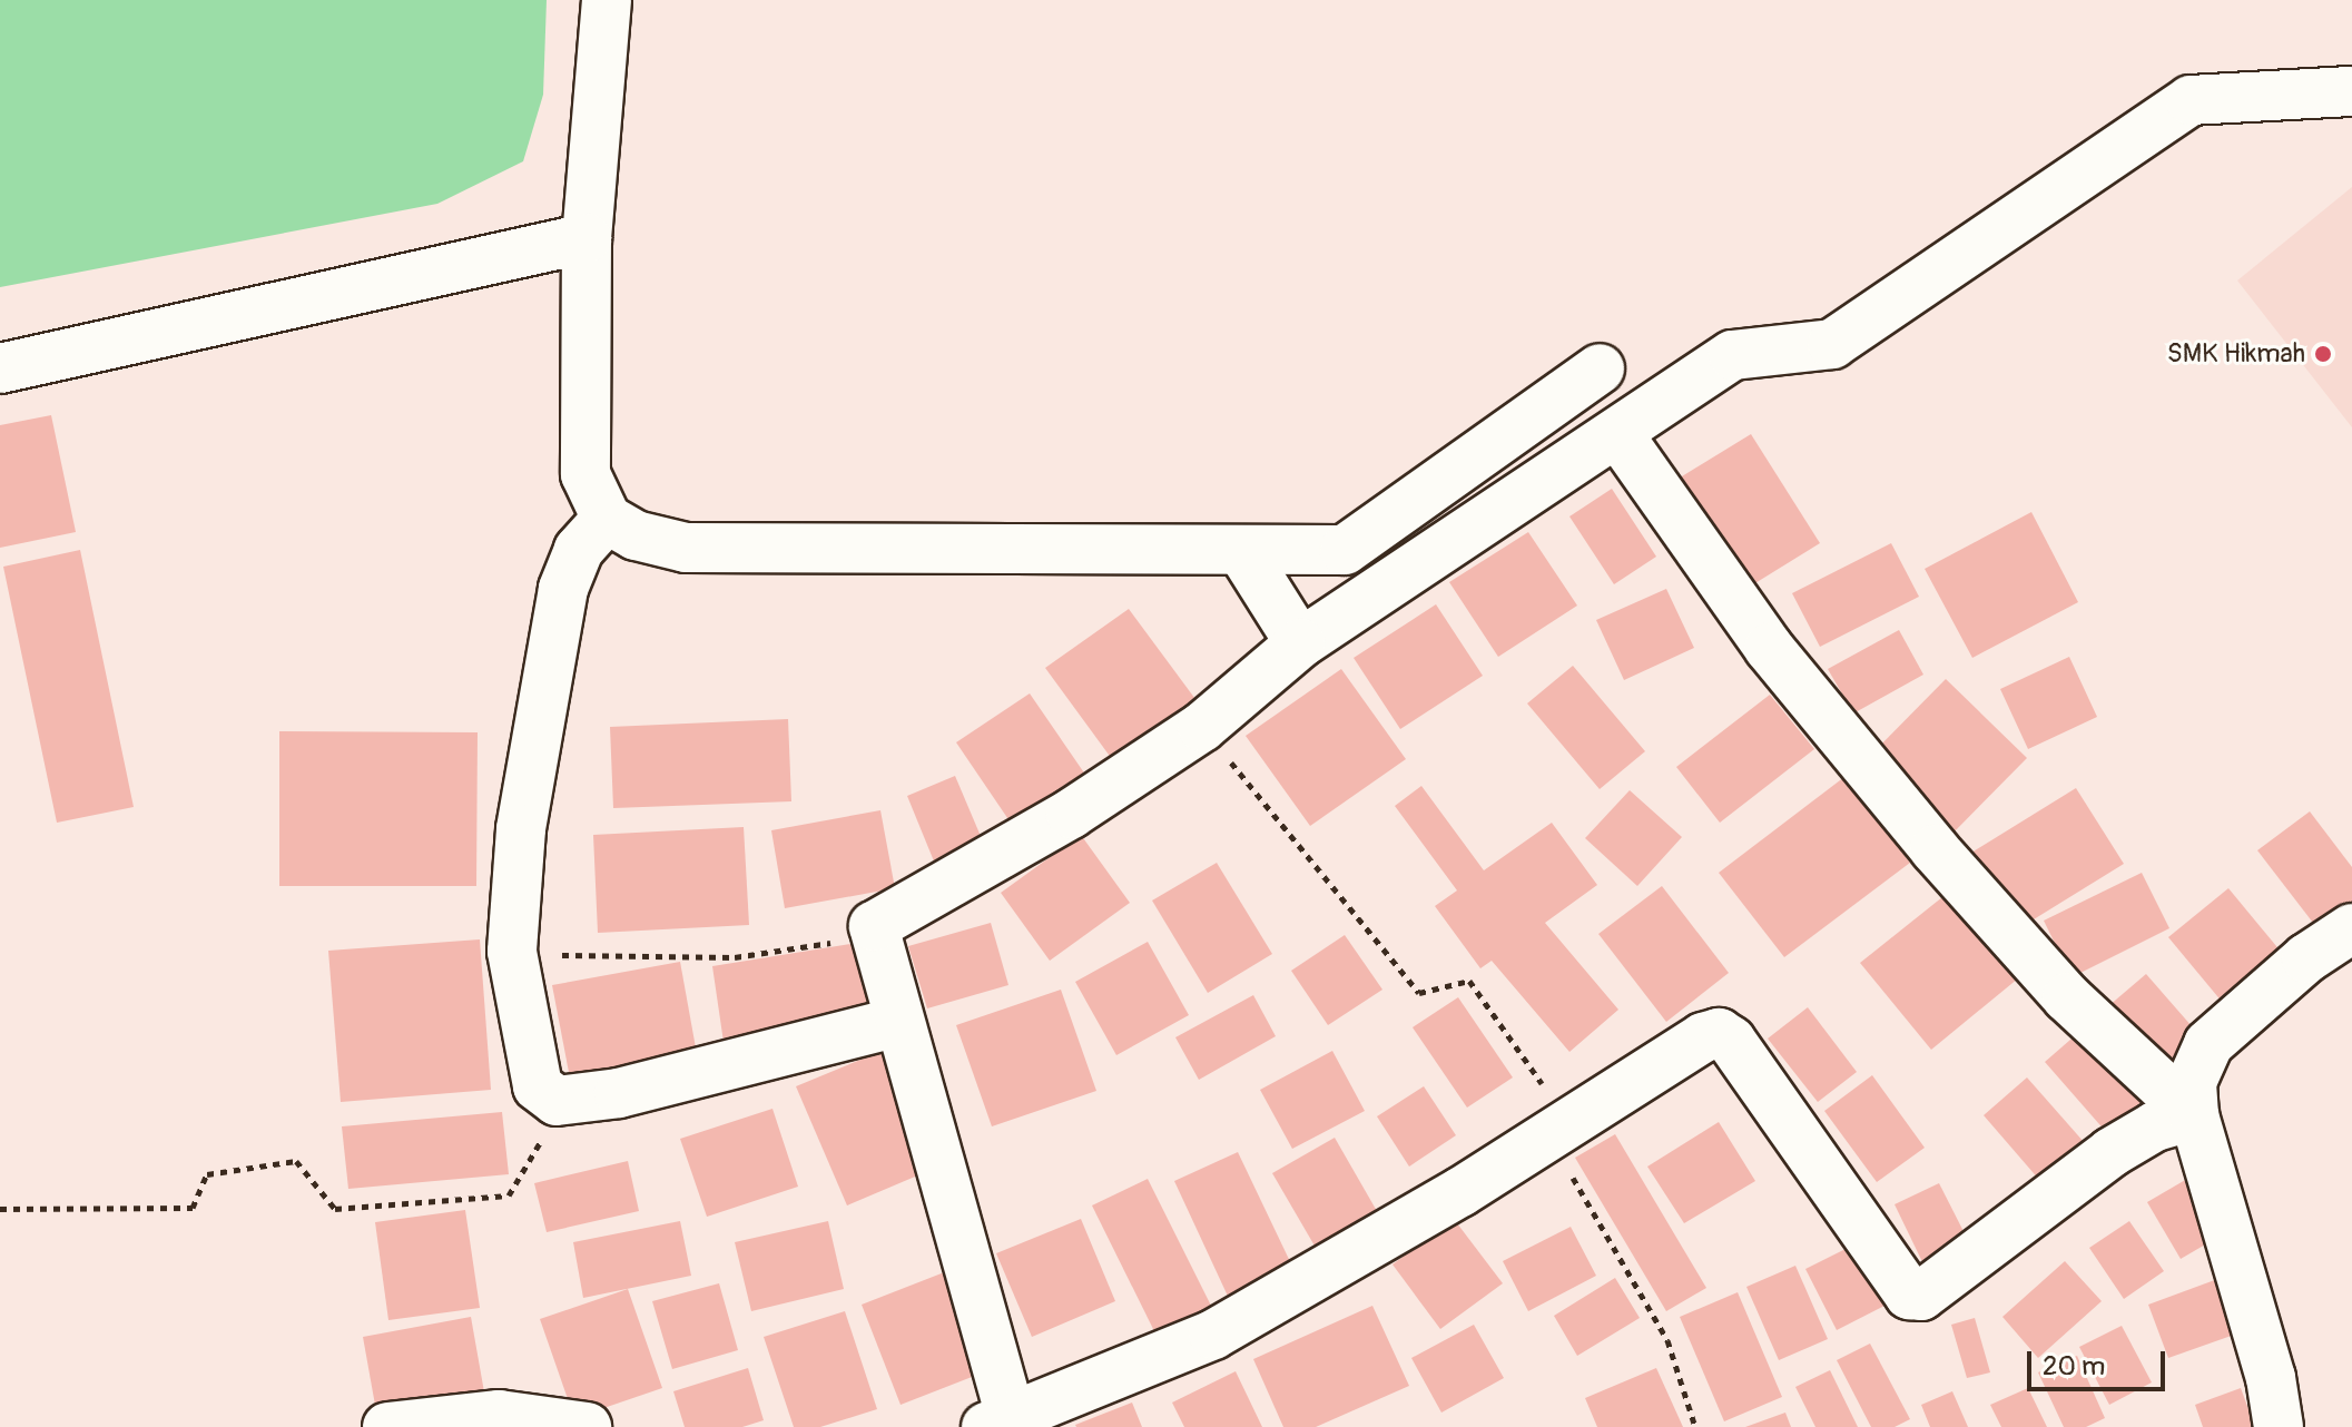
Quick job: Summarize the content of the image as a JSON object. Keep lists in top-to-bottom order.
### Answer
{
  "places": ["SMK Hikmah"],
  "scale_bar": "20 m"
}
